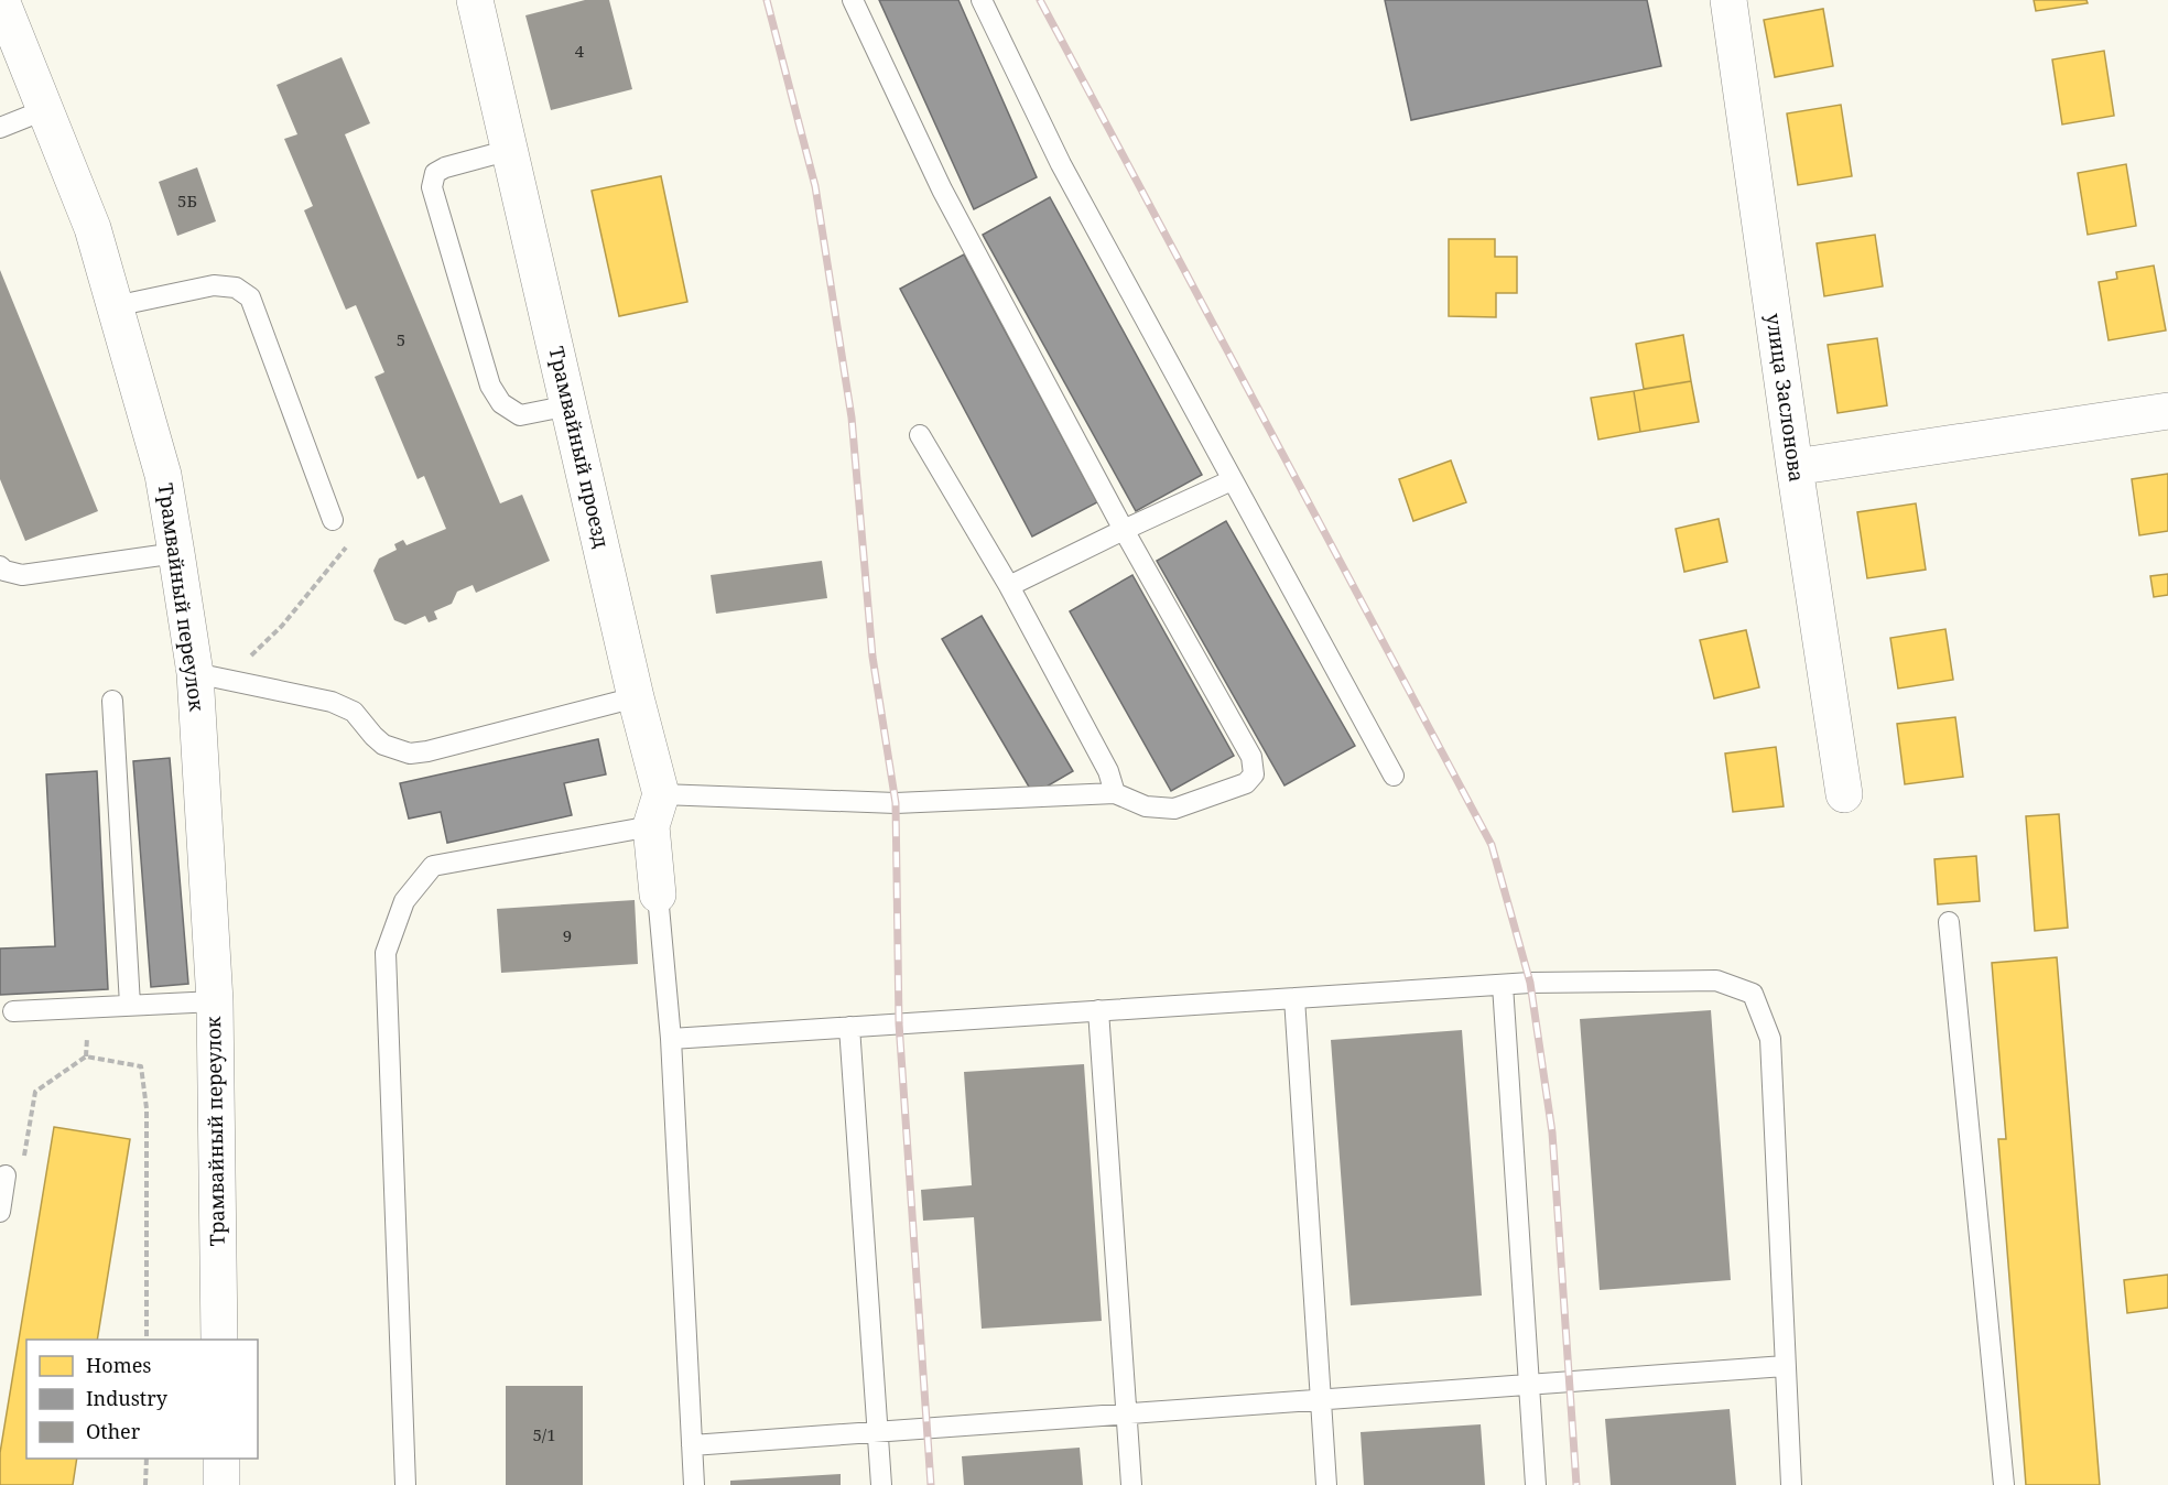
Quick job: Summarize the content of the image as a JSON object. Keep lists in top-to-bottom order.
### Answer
{
  "streets": {
    "street": ["улица Заслонова", "Трамвайный проезд", "Трамвайный переулок"]
  },
  "house_numbers": [
    "4",
    "5Б",
    "5",
    "9",
    "5/1"
  ],
  "legend": ["Homes", "Industry", "Other"]
}
